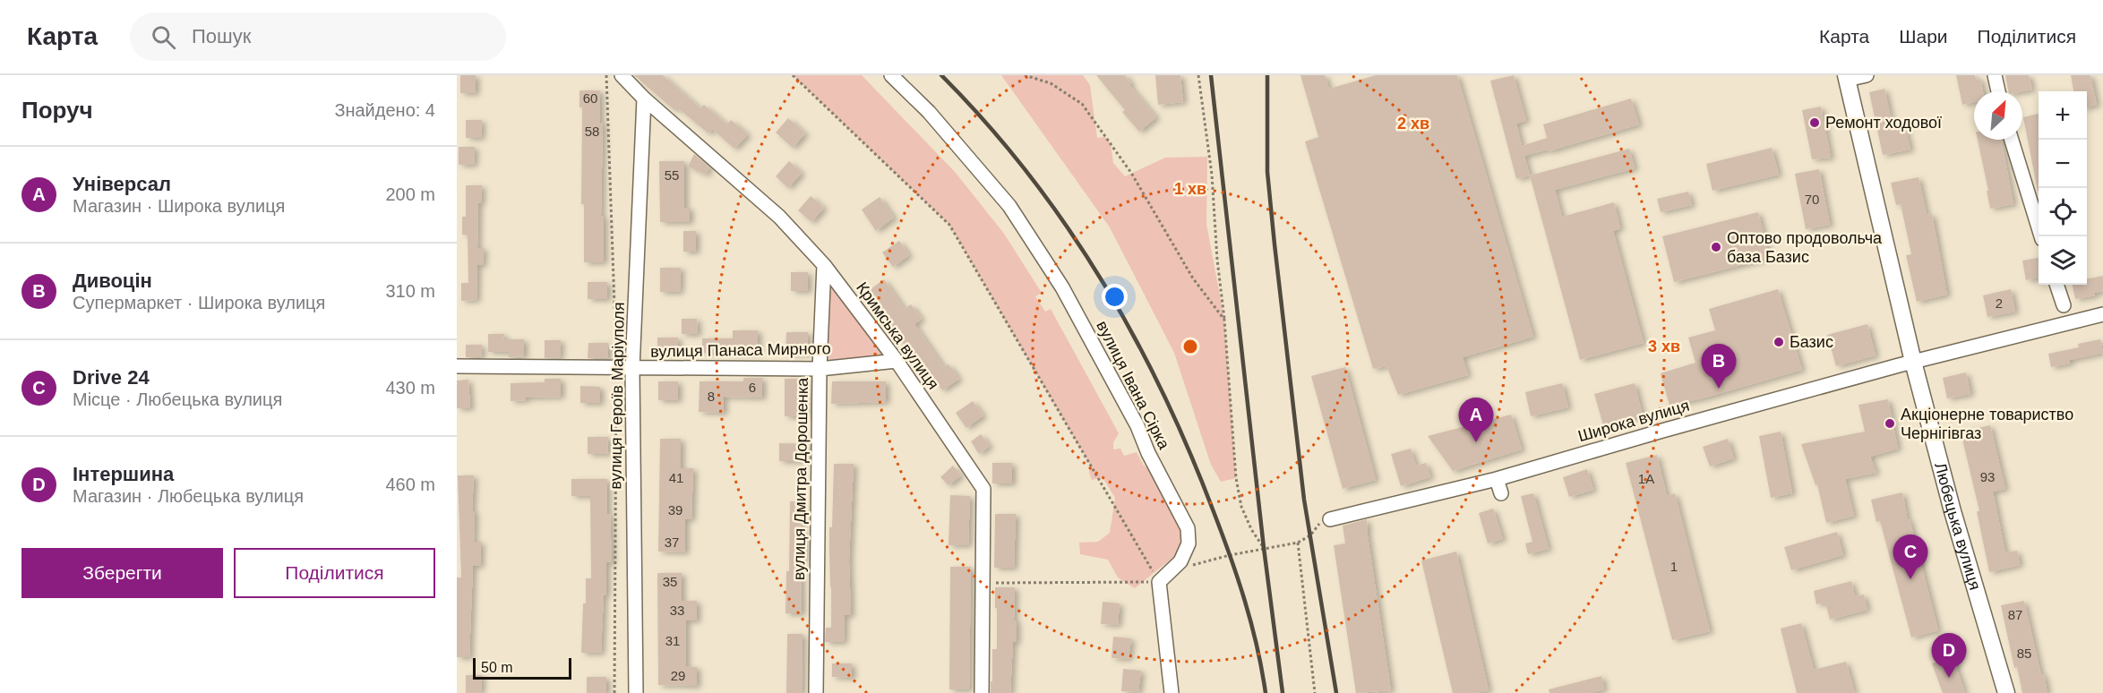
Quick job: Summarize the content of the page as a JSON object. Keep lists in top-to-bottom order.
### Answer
{
  "streets": {
    "main road": ["Любецька вулиця"],
    "street": [
      "Кримська вулиця",
      "вулиця Панаса Мирного",
      "вулиця Івана Сірка",
      "вулиця Героїв Маріуполя",
      "Широка вулиця",
      "вулиця Дмитра Дорошенка"
    ]
  },
  "crossings": [
    ["Кримська вулиця", "вулиця Панаса Мирного"],
    ["Кримська вулиця", "вулиця Героїв Маріуполя"],
    ["Кримська вулиця", "вулиця Дмитра Дорошенка"],
    ["вулиця Панаса Мирного", "вулиця Героїв Маріуполя"],
    ["вулиця Панаса Мирного", "вулиця Дмитра Дорошенка"],
    ["Широка вулиця", "Любецька вулиця"]
  ],
  "places": [
    "Ремонт ходової",
    "Оптово продовольча база Базис",
    "Базис",
    "Акціонерне товариство Чернігівгаз"
  ],
  "house_numbers": [
    "60",
    "58",
    "55",
    "70",
    "2",
    "6",
    "8",
    "93",
    "41",
    "1А",
    "39",
    "37",
    "1",
    "35",
    "33",
    "87",
    "31",
    "85",
    "29"
  ],
  "scale_bar": "50 m",
  "north": "top right",
  "page": {
    "header": "Карта",
    "search": "Пошук",
    "nav": ["Карта", "Шари", "Поділитися"],
    "heading": ["Поруч", "Знайдено: 4"],
    "map_buttons": ["+", "−"],
    "list": [
      {
        "mark": "A",
        "name": "Універсал",
        "note": "Магазин · Широка вулиця",
        "value": "200 m"
      },
      {
        "mark": "B",
        "name": "Дивоцін",
        "note": "Супермаркет · Широка вулиця",
        "value": "310 m"
      },
      {
        "mark": "C",
        "name": "Drive 24",
        "note": "Місце · Любецька вулиця",
        "value": "430 m"
      },
      {
        "mark": "D",
        "name": "Інтершина",
        "note": "Магазин · Любецька вулиця",
        "value": "460 m"
      }
    ],
    "pins": [
      "B",
      "A",
      "C",
      "D"
    ],
    "buttons": ["Зберегти", "Поділитися"],
    "scale": "50 m"
  },
  "rings": ["2 хв", "1 хв", "3 хв"]
}
